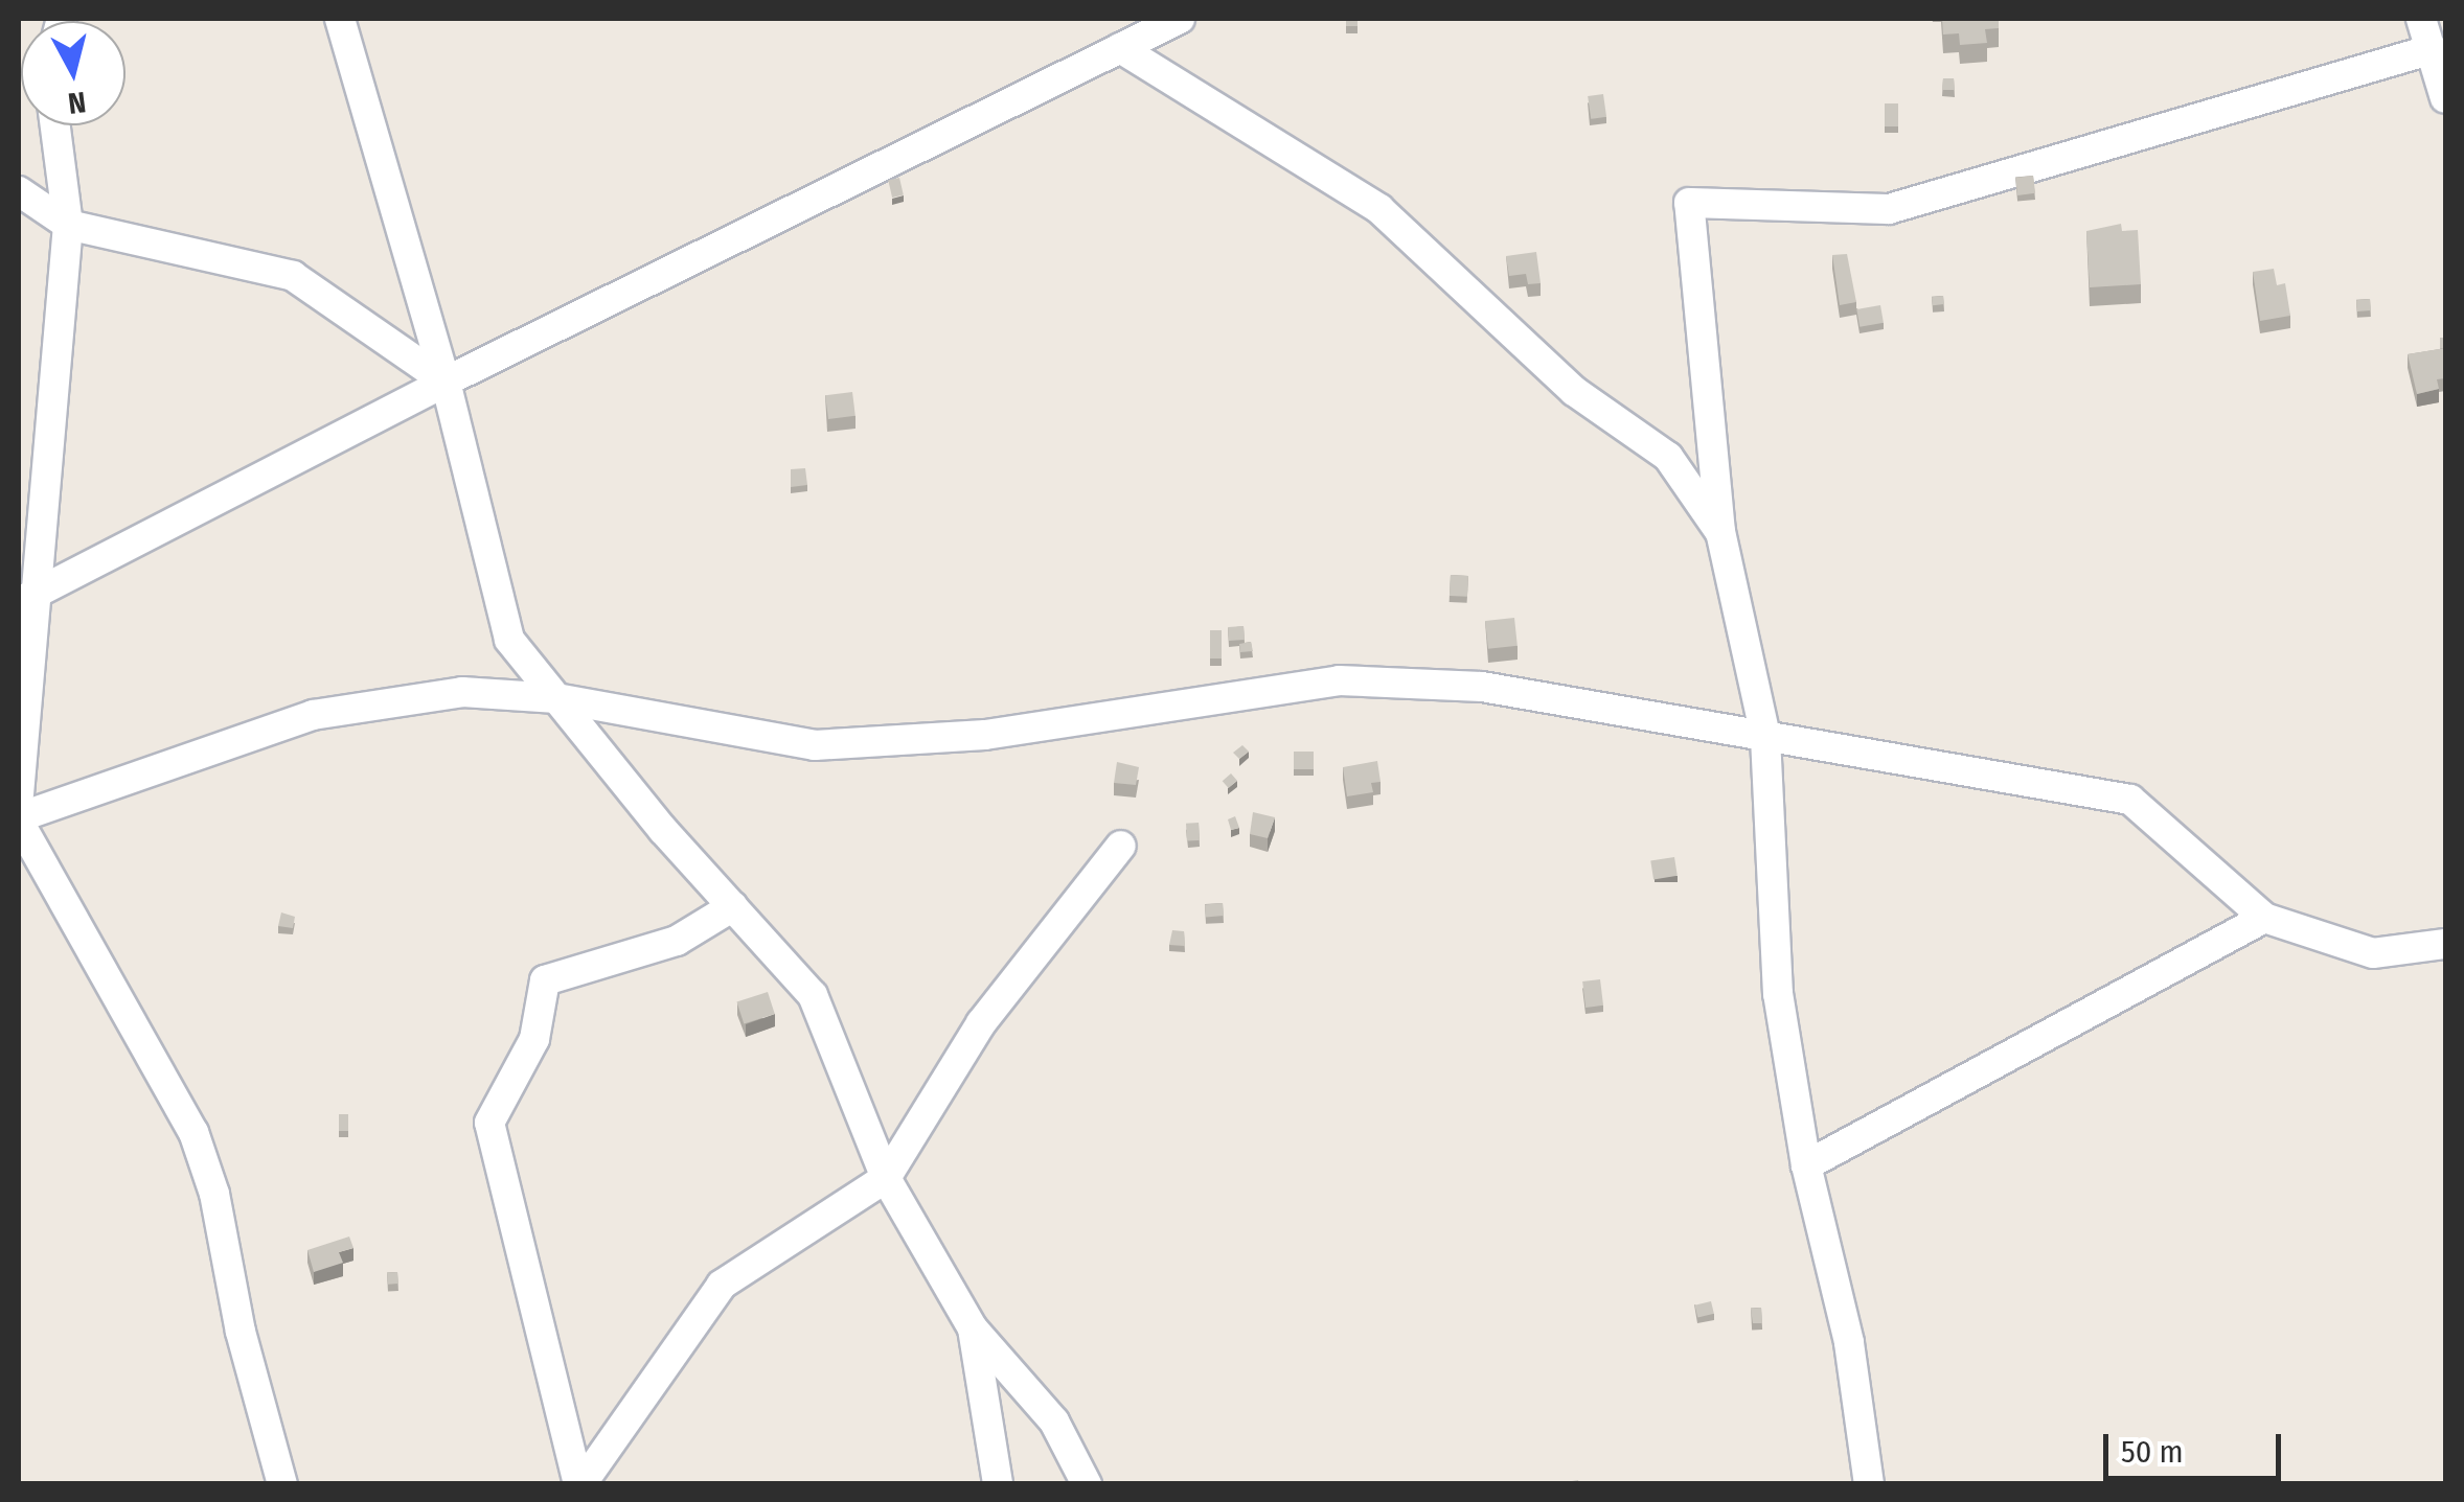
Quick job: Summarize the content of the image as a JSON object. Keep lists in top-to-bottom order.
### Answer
{
  "scale_bar": "50 m",
  "north": "bottom"
}
